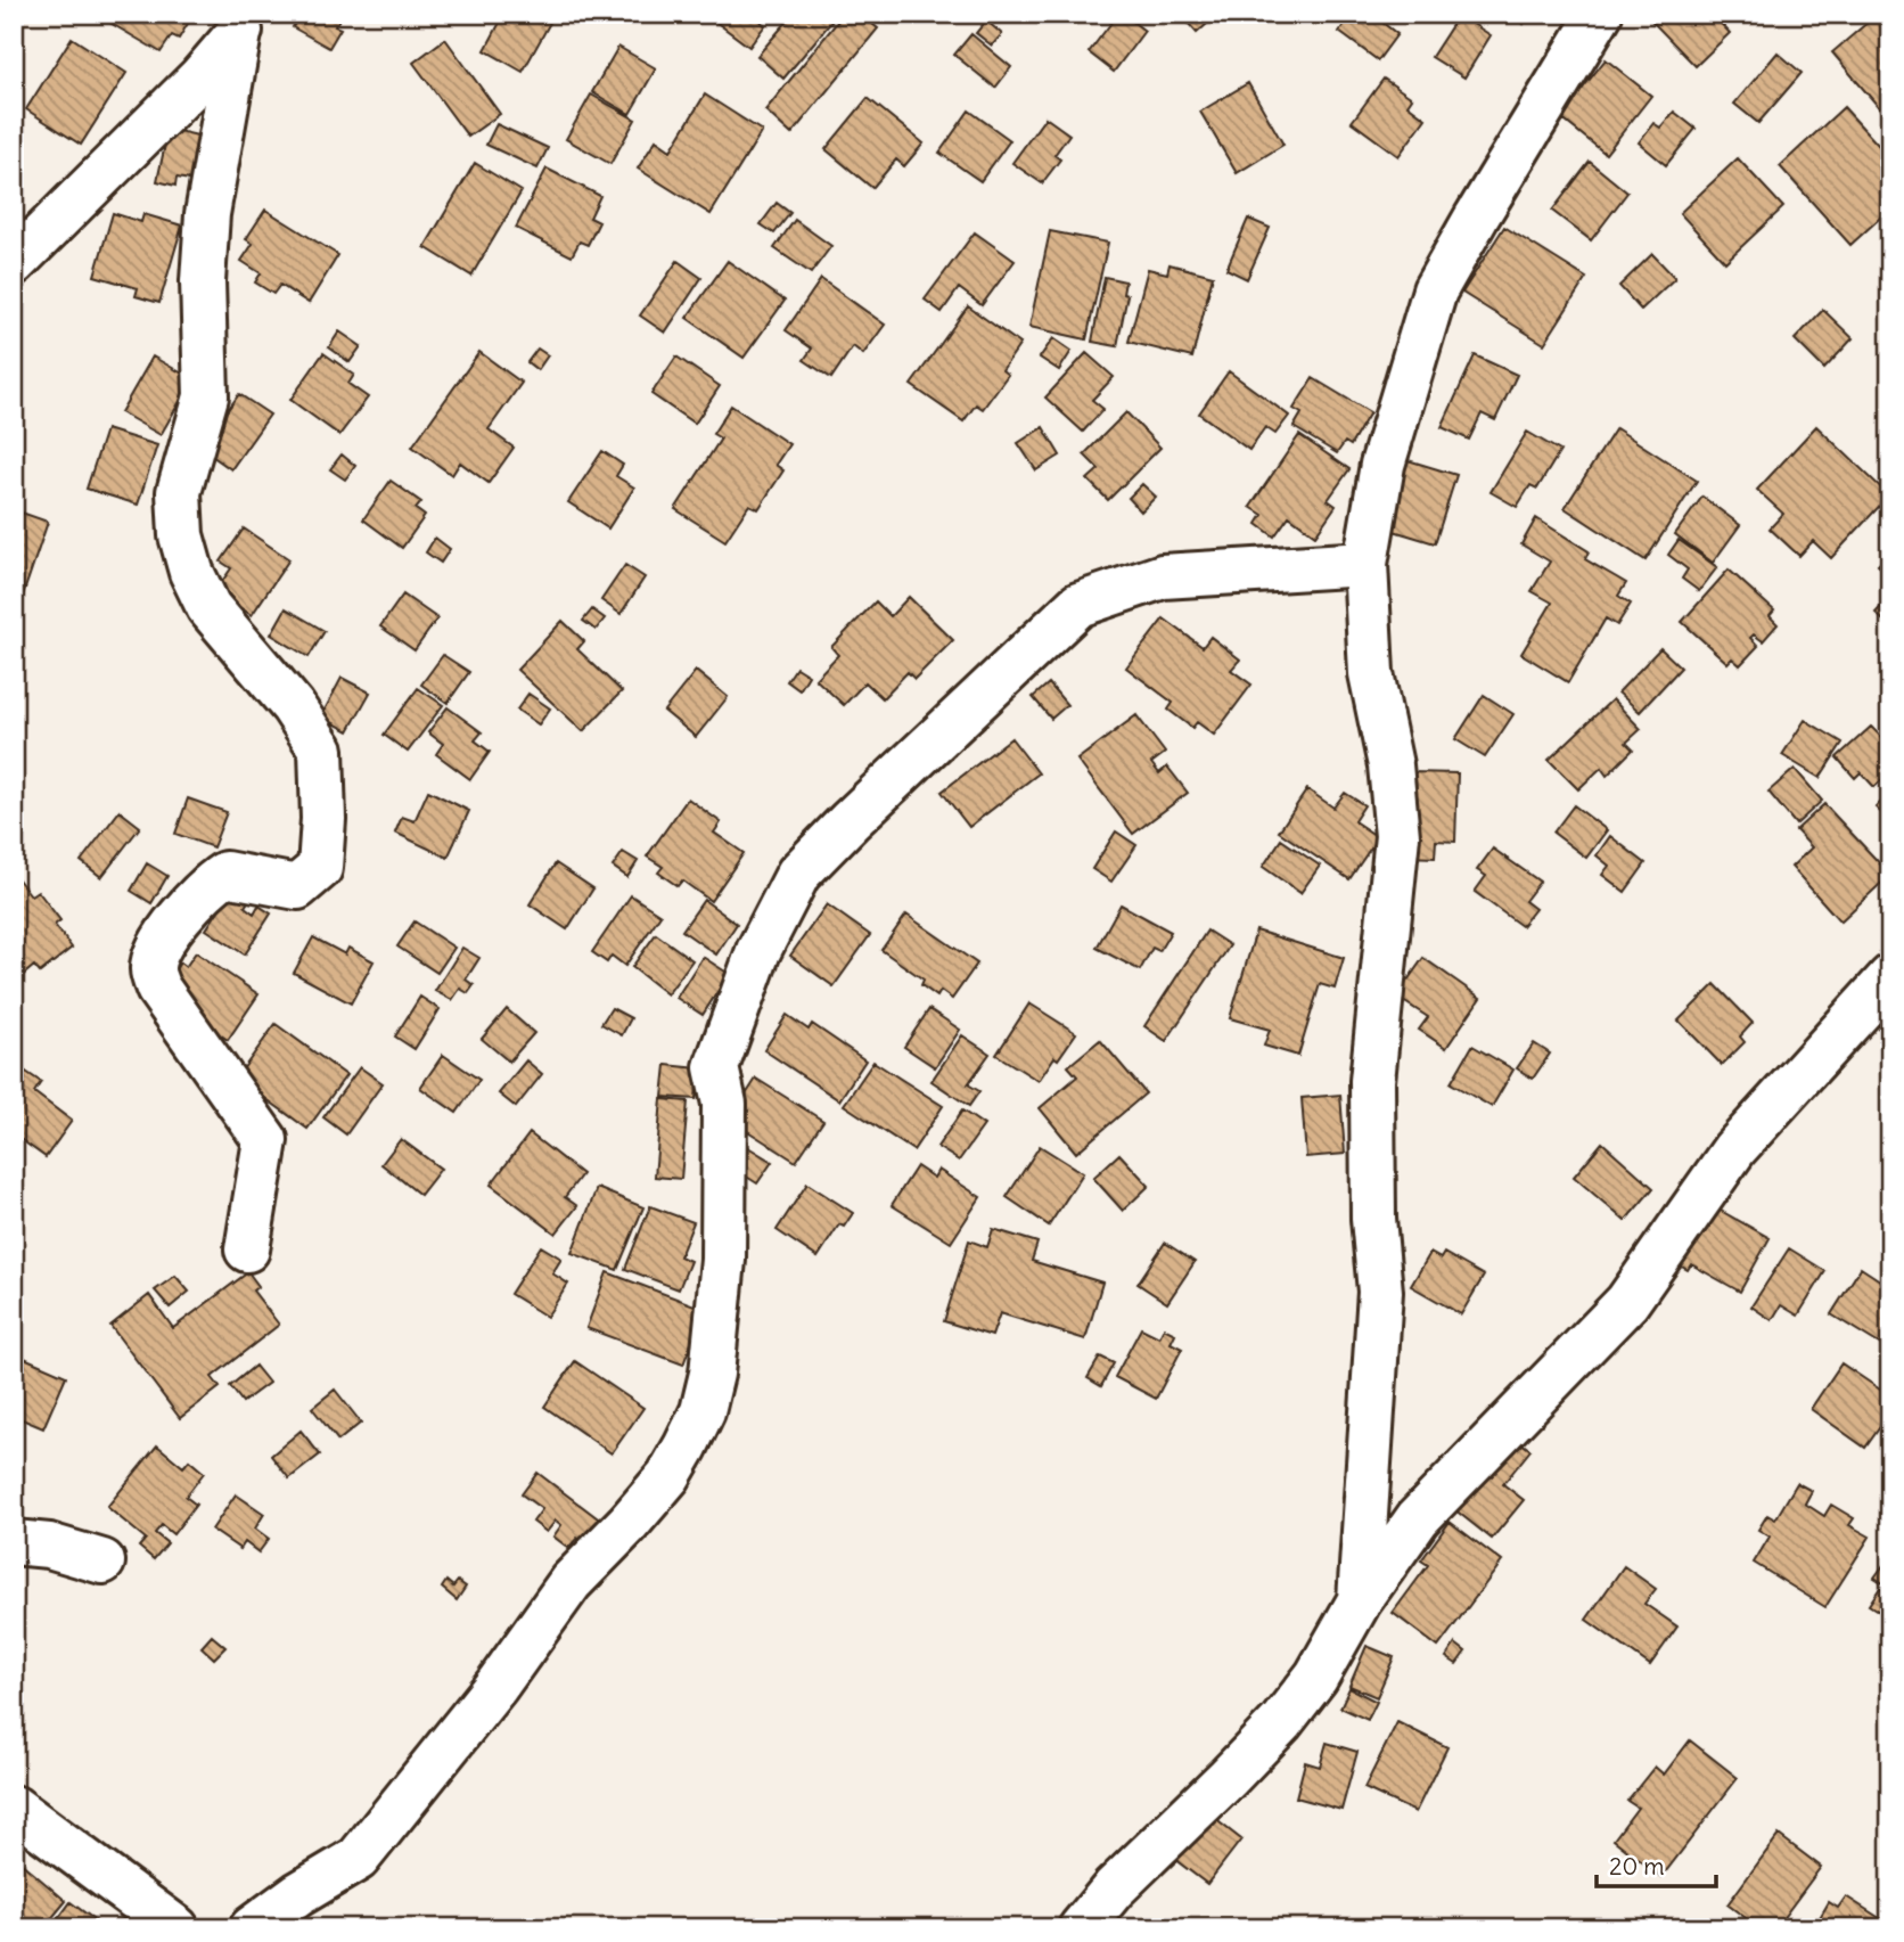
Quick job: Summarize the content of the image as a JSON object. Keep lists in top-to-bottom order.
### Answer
{
  "scale_bar": "20 m"
}
